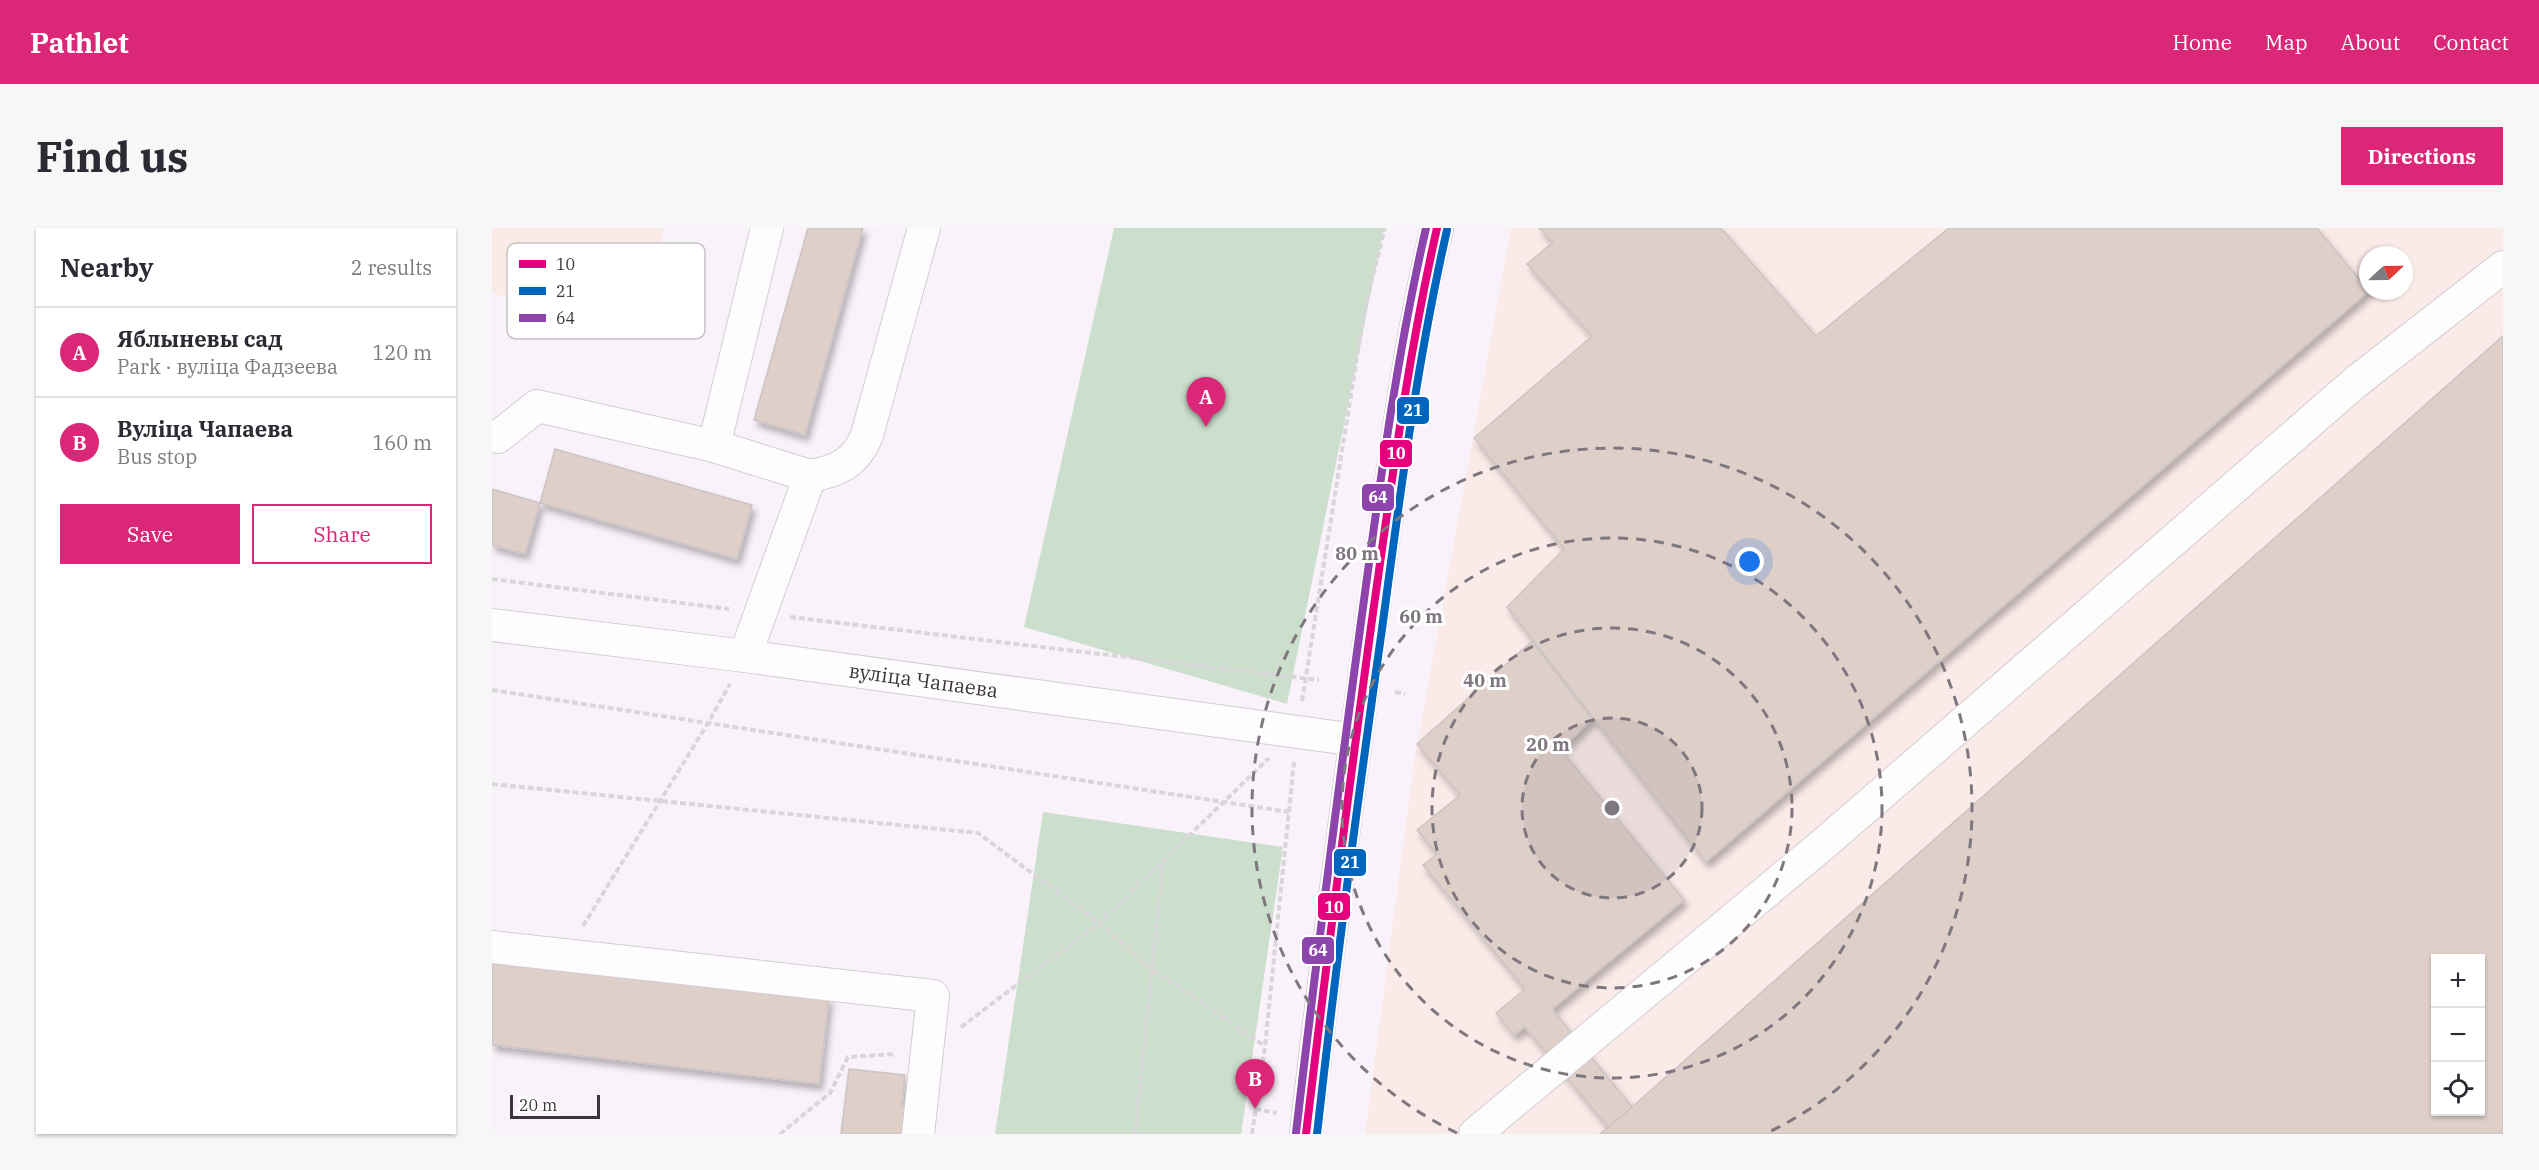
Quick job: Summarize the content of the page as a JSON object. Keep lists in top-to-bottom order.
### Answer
{
  "streets": {
    "street": ["вуліца Чапаева"]
  },
  "lines": ["transit line 10", "transit line 64", "transit line 21"],
  "legend": ["10", "21", "64"],
  "scale_bar": "20 m",
  "north": "right",
  "page": {
    "header": "Pathlet",
    "nav": [
      "Home",
      "Map",
      "About",
      "Contact"
    ],
    "buttons": [
      "Directions",
      ["Save", "Share"]
    ],
    "title": "Find us",
    "heading": ["Nearby", "2 results"],
    "list": [
      {
        "mark": "A",
        "name": "Яблыневы сад",
        "note": "Park · вуліца Фадзеева",
        "value": "120 m"
      },
      {
        "mark": "B",
        "name": "Вуліца Чапаева",
        "note": "Bus stop",
        "value": "160 m"
      }
    ],
    "pins": ["A", "B"],
    "map_buttons": ["+", "−"],
    "scale": "20 m"
  },
  "rings": [
    "80 m",
    "60 m",
    "40 m",
    "20 m"
  ]
}
